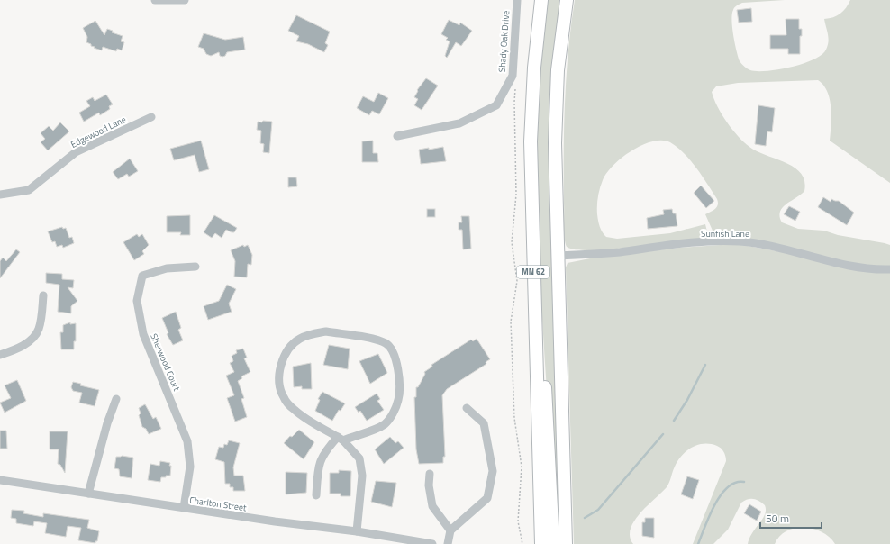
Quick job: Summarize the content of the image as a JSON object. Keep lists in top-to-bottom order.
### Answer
{
  "streets": {
    "highway": ["MN 62"],
    "street": [
      "Shady Oak Drive",
      "Edgewood Lane",
      "Sunfish Lane",
      "Sherwood Court",
      "Charlton Street"
    ]
  },
  "crossings": [
    ["Sunfish Lane", "MN 62"],
    ["Sherwood Court", "Charlton Street"]
  ],
  "scale_bar": "50 m"
}
